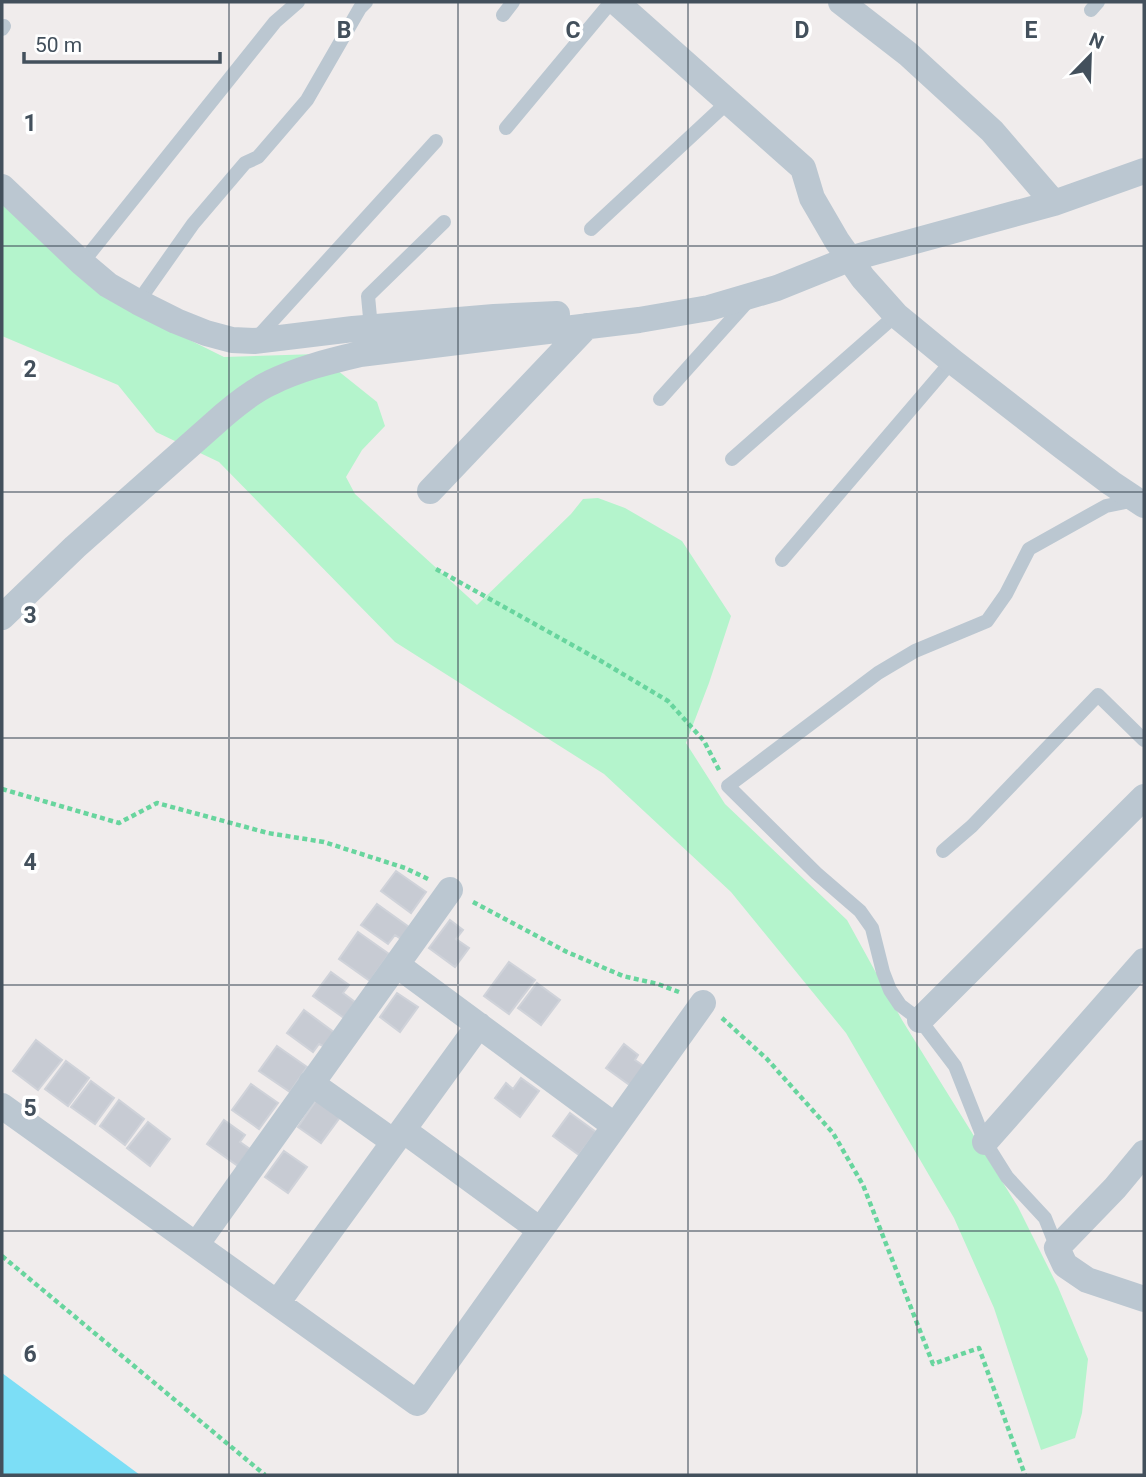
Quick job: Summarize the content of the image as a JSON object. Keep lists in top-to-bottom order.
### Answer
{
  "scale_bar": "50 m",
  "north": "top right",
  "grid": {
    "columns": [
      "B",
      "C",
      "D",
      "E"
    ],
    "rows": [
      "1",
      "2",
      "3",
      "4",
      "5",
      "6"
    ]
  }
}
